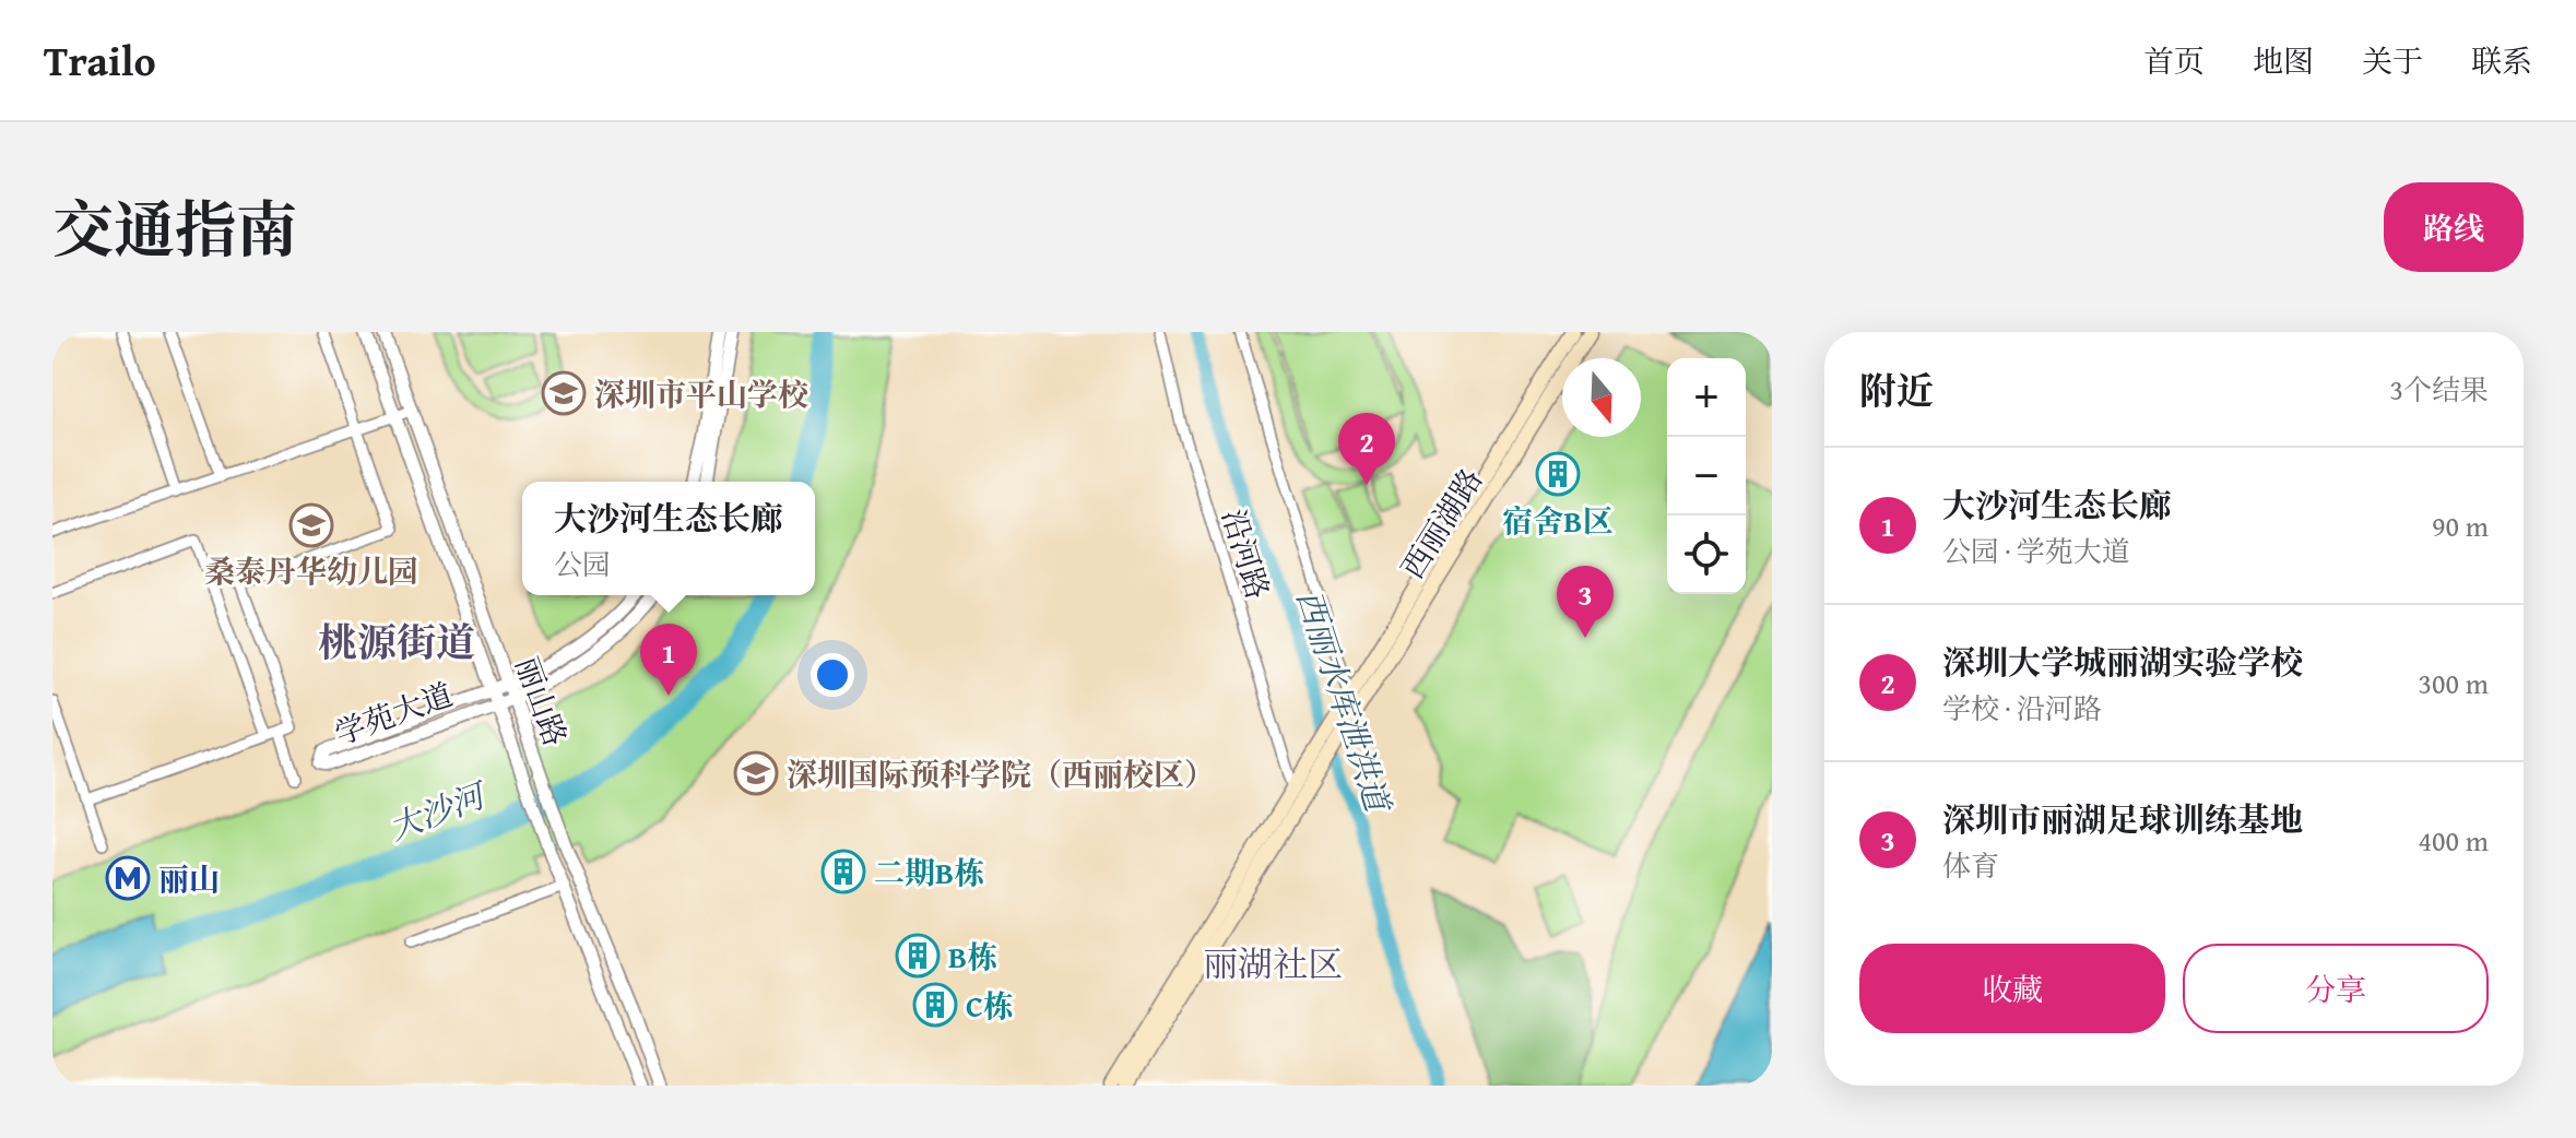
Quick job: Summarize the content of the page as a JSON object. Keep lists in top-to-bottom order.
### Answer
{
  "streets": {
    "main road": ["西丽湖路"],
    "street": ["沿河路", "丽山路", "学苑大道"]
  },
  "crossings": [
    ["西丽湖路", "沿河路"],
    ["丽山路", "学苑大道"]
  ],
  "districts": ["桃源街道", "丽湖社区"],
  "water": ["西丽水库泄洪道", "大沙河"],
  "places": {
    "school or university": ["深圳市平山学校", "桑泰丹华幼儿园", "深圳国际预科学院（西丽校区）"],
    "building": [
      "宿舍B区",
      "二期B栋",
      "B栋",
      "C栋"
    ],
    "metro station": ["丽山"]
  },
  "north": "bottom",
  "page": {
    "header": "Trailo",
    "nav": [
      "首页",
      "地图",
      "关于",
      "联系"
    ],
    "title": "交通指南",
    "buttons": [
      "路线",
      ["收藏", "分享"]
    ],
    "heading": ["附近", "3个结果"],
    "map_buttons": ["+", "−"],
    "pins": ["2", "3", "1"],
    "list": [
      {
        "mark": "1",
        "name": "大沙河生态长廊",
        "note": "公园 · 学苑大道",
        "value": "90 m"
      },
      {
        "mark": "2",
        "name": "深圳大学城丽湖实验学校",
        "note": "学校 · 沿河路",
        "value": "300 m"
      },
      {
        "mark": "3",
        "name": "深圳市丽湖足球训练基地",
        "note": "体育",
        "value": "400 m"
      }
    ],
    "popup": ["大沙河生态长廊", "公园"]
  }
}
